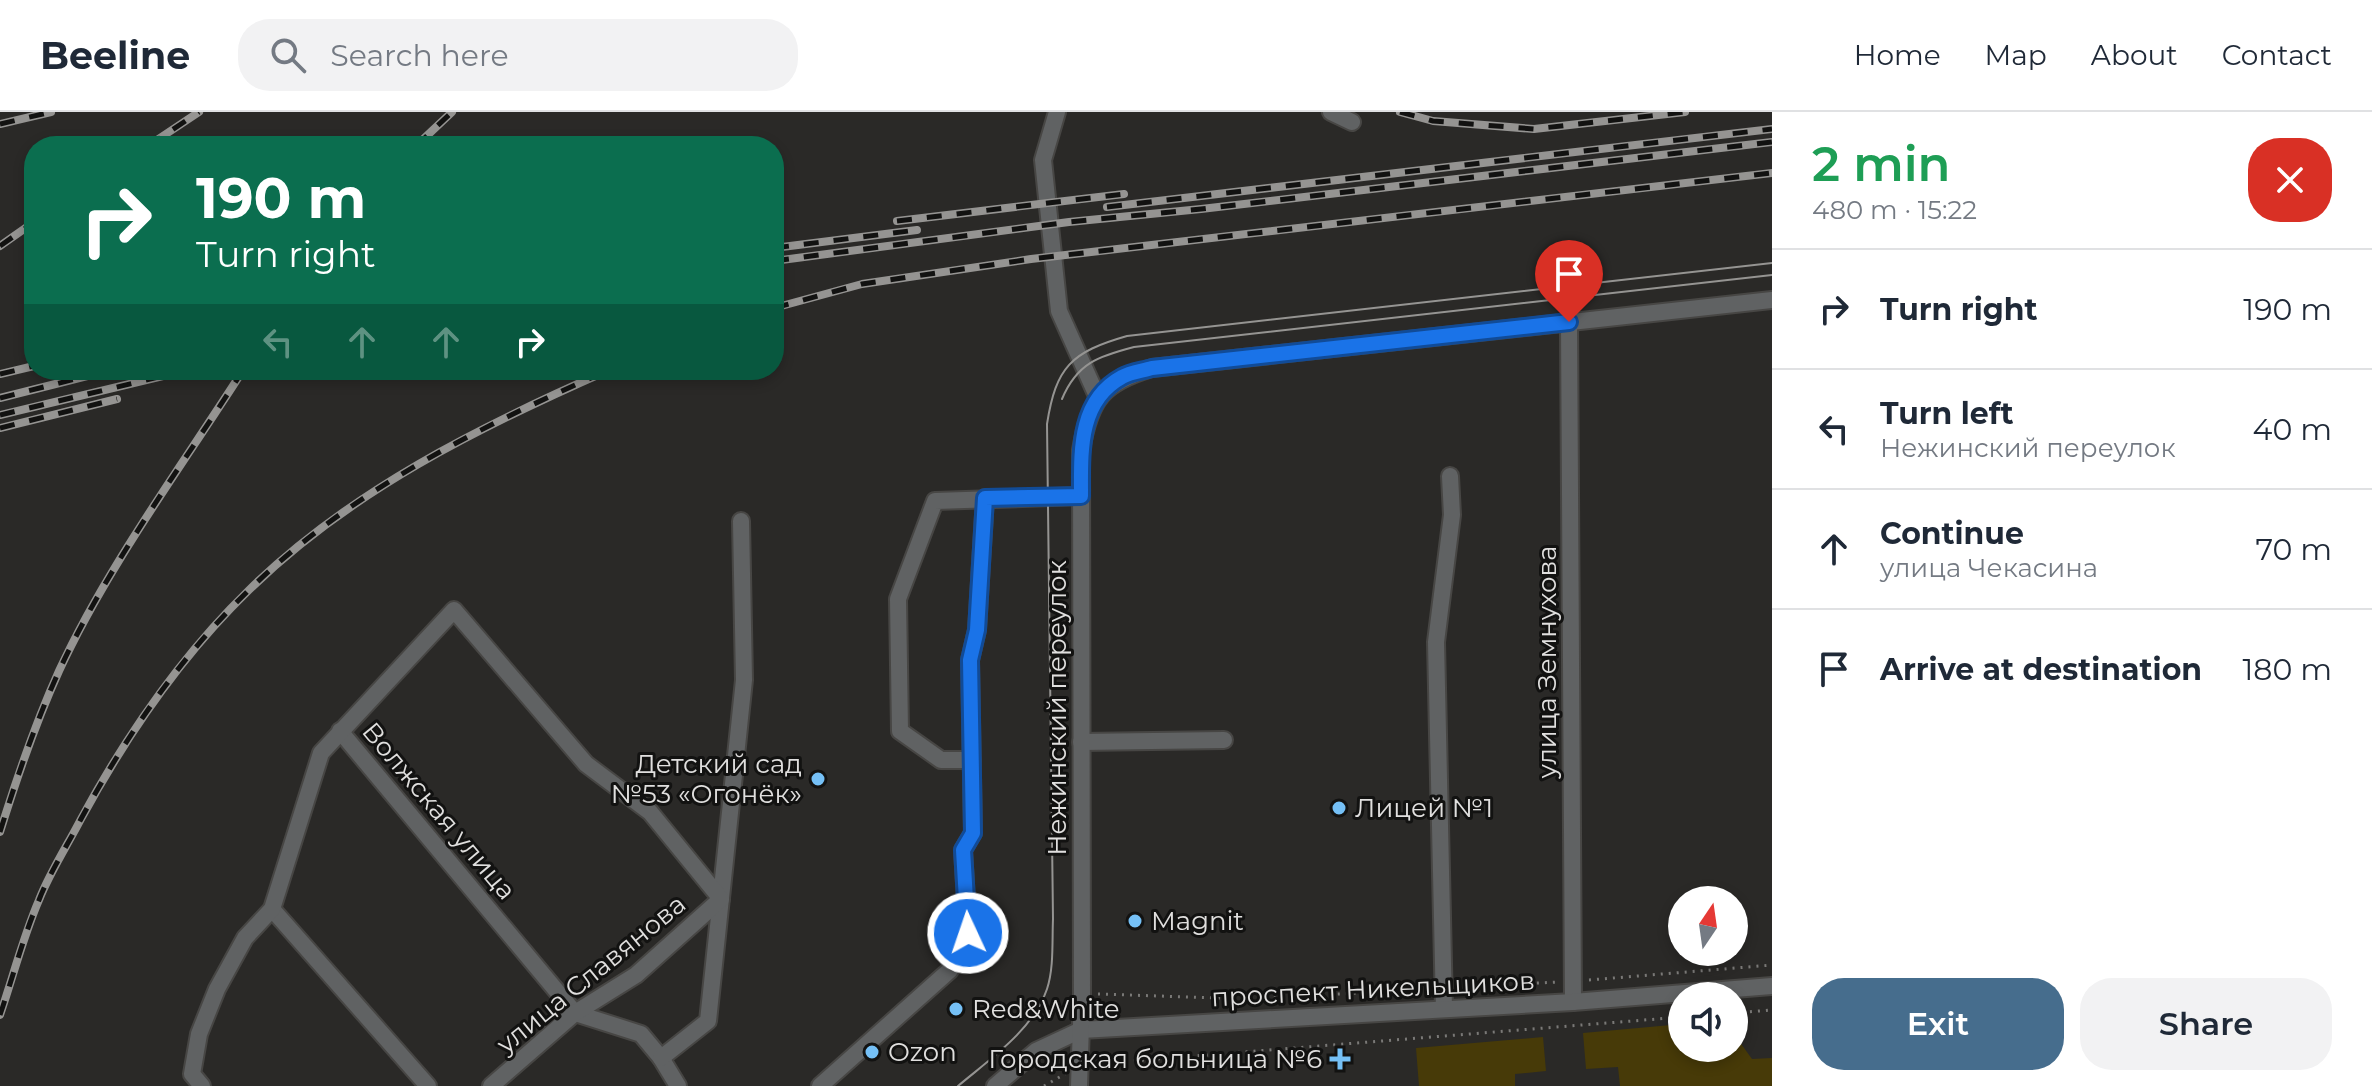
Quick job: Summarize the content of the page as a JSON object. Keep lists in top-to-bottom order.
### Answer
{
  "streets": {
    "street": [
      "улица Земнухова",
      "Нежинский переулок",
      "Волжская улица",
      "улица Славянова",
      "проспект Никельщиков"
    ]
  },
  "crossings": [
    ["улица Земнухова", "проспект Никельщиков"],
    ["Нежинский переулок", "проспект Никельщиков"],
    ["Волжская улица", "улица Славянова"]
  ],
  "places": {
    "other": [
      "Детский сад №53 «Огонёк»",
      "Лицей №1",
      "Magnit",
      "Red&White",
      "Ozon"
    ],
    "health": ["Городская больница №6"]
  },
  "north": "top",
  "page": {
    "header": "Beeline",
    "search": "Search here",
    "nav": [
      "Home",
      "Map",
      "About",
      "Contact"
    ],
    "heading": ["2 min", "480 m · 15:22"],
    "turn": ["190 m", "Turn right"],
    "list": [
      {
        "name": "Turn right",
        "value": "190 m"
      },
      {
        "name": "Turn left",
        "note": "Нежинский переулок",
        "value": "40 m"
      },
      {
        "name": "Continue",
        "note": "улица Чекасина",
        "value": "70 m"
      },
      {
        "name": "Arrive at destination",
        "value": "180 m"
      }
    ],
    "buttons": ["Exit", "Share"]
  }
}
